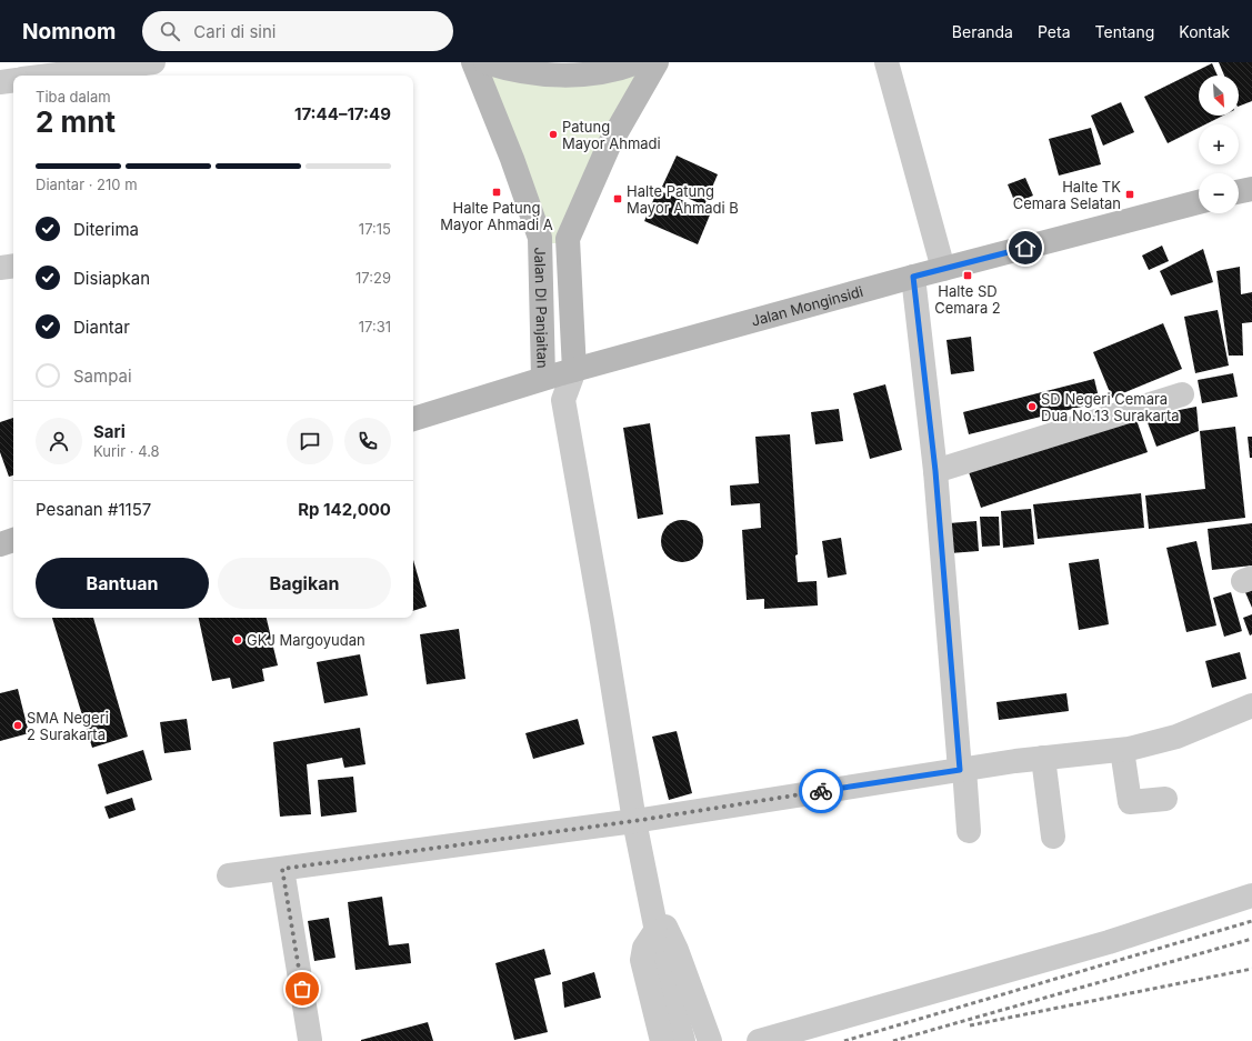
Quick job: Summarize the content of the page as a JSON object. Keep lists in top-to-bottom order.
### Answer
{
  "streets": {
    "main road": ["Jalan Monginsidi", "Jalan DI Panjaitan"]
  },
  "crossings": [
    ["Jalan Monginsidi", "Jalan DI Panjaitan"]
  ],
  "places": {
    "other": [
      "Patung Mayor Ahmadi",
      "SD Negeri Cemara Dua No.13 Surakarta",
      "GKJ Margoyudan",
      "SMA Negeri 2 Surakarta"
    ],
    "transit": [
      "Halte Patung Mayor Ahmadi A",
      "Halte TK Cemara Selatan",
      "Halte Patung Mayor Ahmadi B",
      "Halte SD Cemara 2"
    ]
  },
  "north": "bottom right",
  "page": {
    "header": "Nomnom",
    "search": "Cari di sini",
    "nav": [
      "Beranda",
      "Peta",
      "Tentang",
      "Kontak"
    ],
    "map_buttons": ["+", "−"],
    "heading": ["2 mnt", "Tiba dalam", "17:44–17:49"],
    "panel": [
      "Sari",
      "Kurir · 4.8",
      "Pesanan #1157",
      "Rp 142,000"
    ],
    "bar": "Diantar · 210 m",
    "list": [
      ["Diterima", "17:15"],
      ["Disiapkan", "17:29"],
      ["Diantar", "17:31"],
      "Sampai"
    ],
    "buttons": ["Bantuan", "Bagikan"]
  }
}
